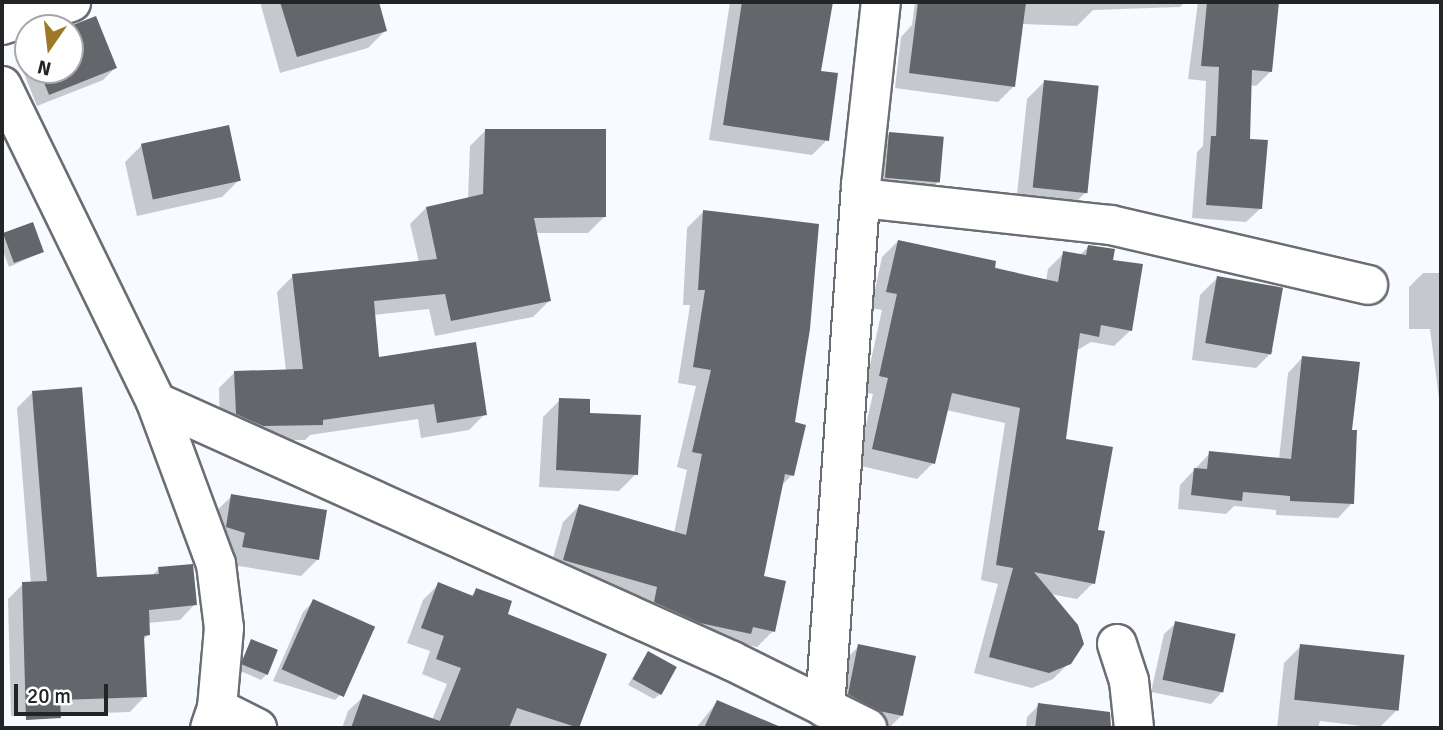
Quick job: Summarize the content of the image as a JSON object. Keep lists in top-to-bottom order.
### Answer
{
  "scale_bar": "20 m",
  "north": "bottom"
}
